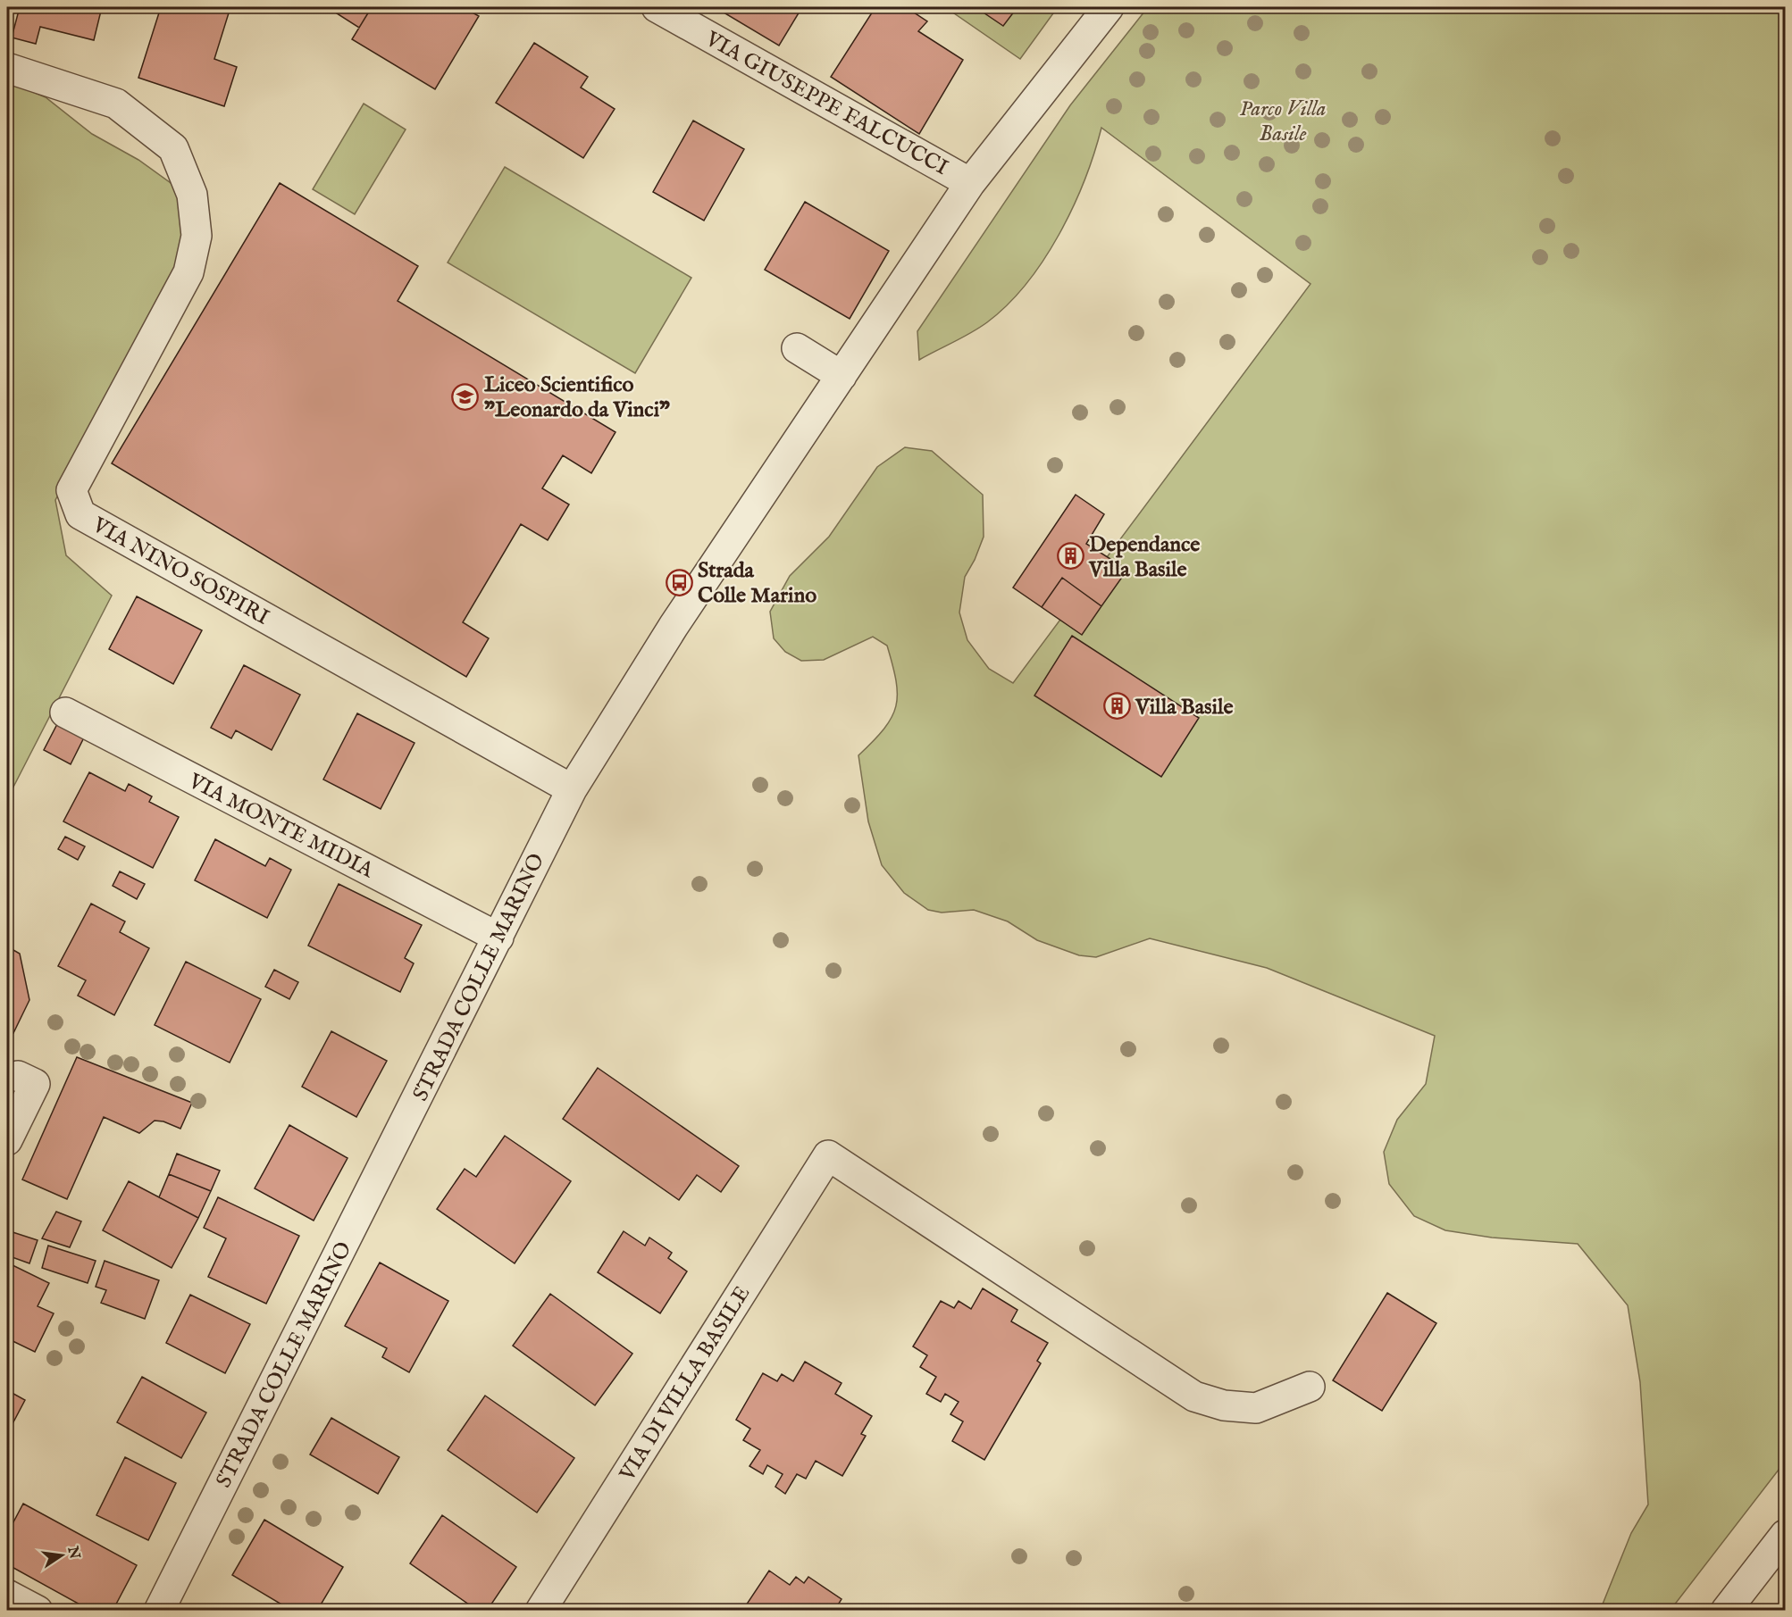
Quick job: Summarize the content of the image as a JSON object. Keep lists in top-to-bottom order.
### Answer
{
  "streets": {
    "street": [
      "VIA GIUSEPPE FALCUCCI",
      "VIA NINO SOSPIRI",
      "VIA MONTE MIDIA",
      "STRADA COLLE MARINO",
      "VIA DI VILLA BASILE"
    ]
  },
  "crossings": [
    ["VIA GIUSEPPE FALCUCCI", "STRADA COLLE MARINO"],
    ["VIA NINO SOSPIRI", "STRADA COLLE MARINO"],
    ["VIA MONTE MIDIA", "STRADA COLLE MARINO"]
  ],
  "parks": ["Parco Villa Basile"],
  "places": {
    "school or university": ["Liceo Scientifico \"Leonardo da Vinci\""],
    "building": ["Dependance Villa Basile", "Villa Basile"],
    "bus stop": ["Strada Colle Marino"]
  },
  "north": "right"
}
